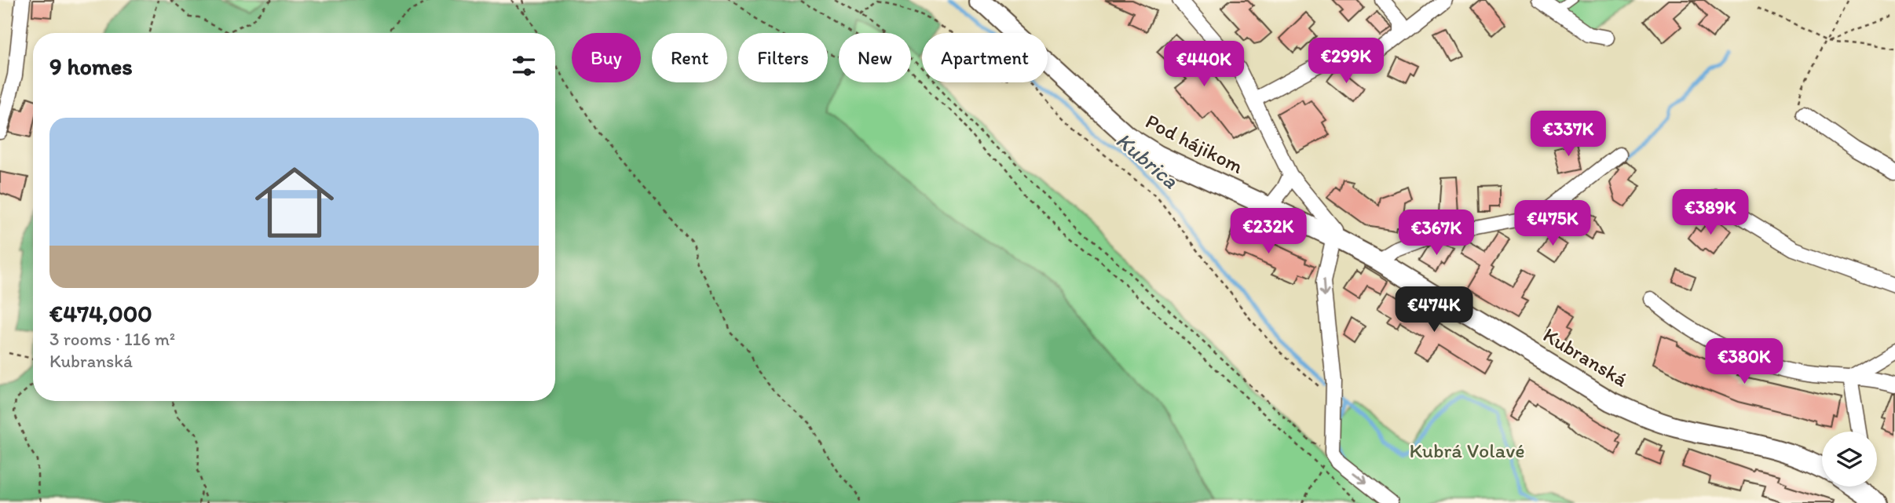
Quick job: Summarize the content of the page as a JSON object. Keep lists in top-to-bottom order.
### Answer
{
  "streets": {
    "street": ["Pod hájikom", "Kubranská"]
  },
  "crossings": [
    ["Pod hájikom", "Kubranská"]
  ],
  "water": ["Kubrica"],
  "parks": ["Kubrá Volavé"],
  "page": {
    "chip": [
      "Buy",
      "Rent",
      "Filters",
      "New",
      "Apartment"
    ],
    "heading": "9 homes",
    "price": [
      "€299K",
      "€440K",
      "€337K",
      "€389K",
      "€475K",
      "€232K",
      "€367K",
      "€474K",
      "€380K"
    ],
    "list": [
      {
        "name": "€474,000",
        "note": "3 rooms · 116 m² · Kubranská"
      }
    ]
  }
}
